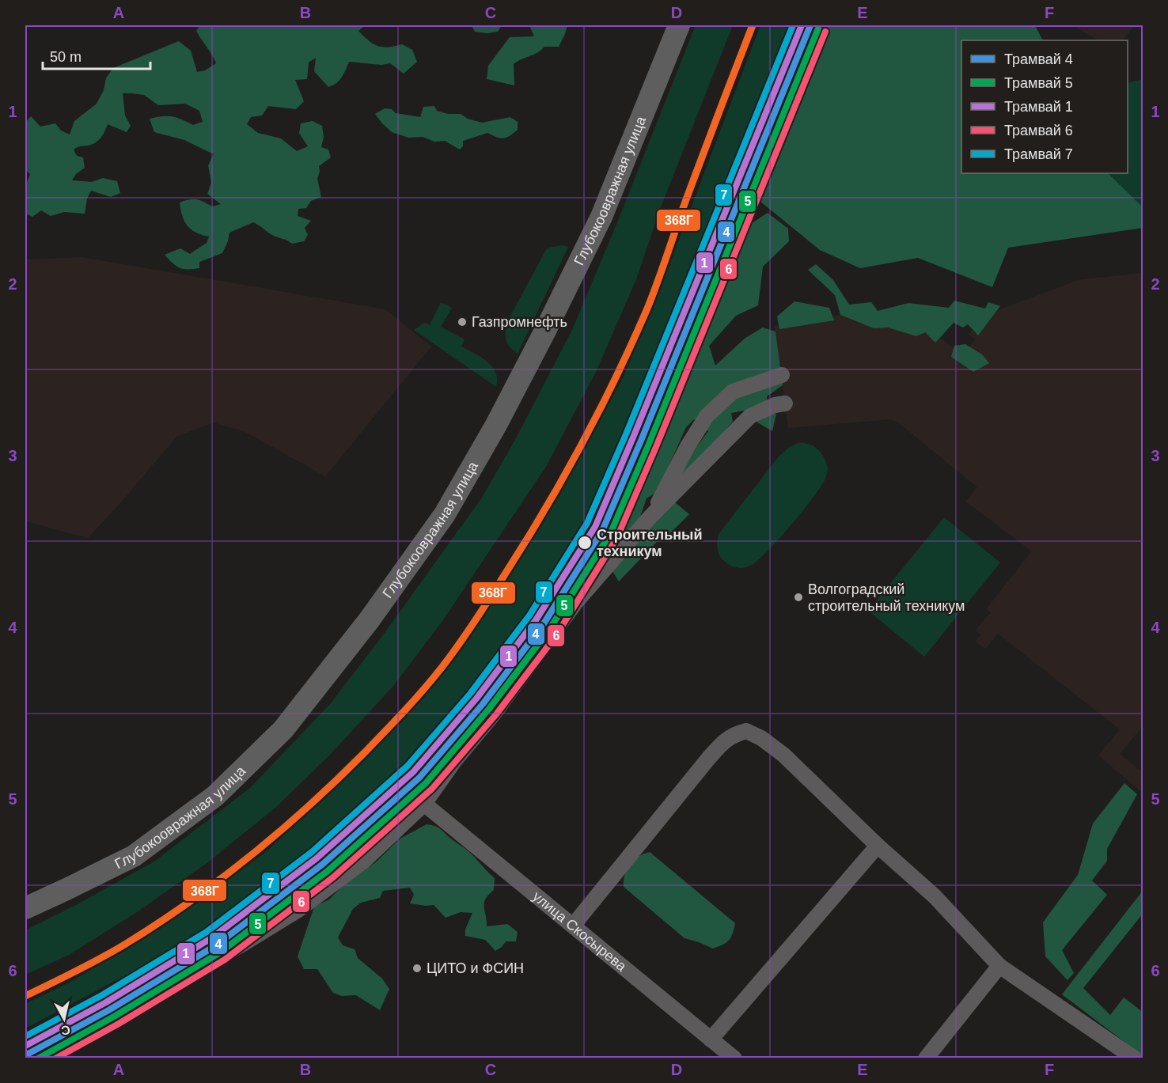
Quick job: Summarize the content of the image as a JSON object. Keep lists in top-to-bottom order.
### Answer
{
  "streets": {
    "main road": ["Глубокоовражная улица"],
    "street": ["улица Скосырева"]
  },
  "places": [
    "Газпромнефть",
    "Строительный техникум",
    "Волгоградский строительный техникум",
    "ЦИТО и ФСИН"
  ],
  "lines": [
    "tram line 4",
    "tram line 1",
    "tram line 7",
    "transit line 368Г",
    "tram line 5",
    "tram line 6"
  ],
  "legend": [
    "Трамвай 4",
    "Трамвай 5",
    "Трамвай 1",
    "Трамвай 6",
    "Трамвай 7"
  ],
  "scale_bar": "50 m",
  "north": "bottom",
  "grid": {
    "columns": [
      "A",
      "B",
      "C",
      "D",
      "E",
      "F"
    ],
    "rows": [
      "1",
      "2",
      "3",
      "4",
      "5",
      "6"
    ]
  }
}
